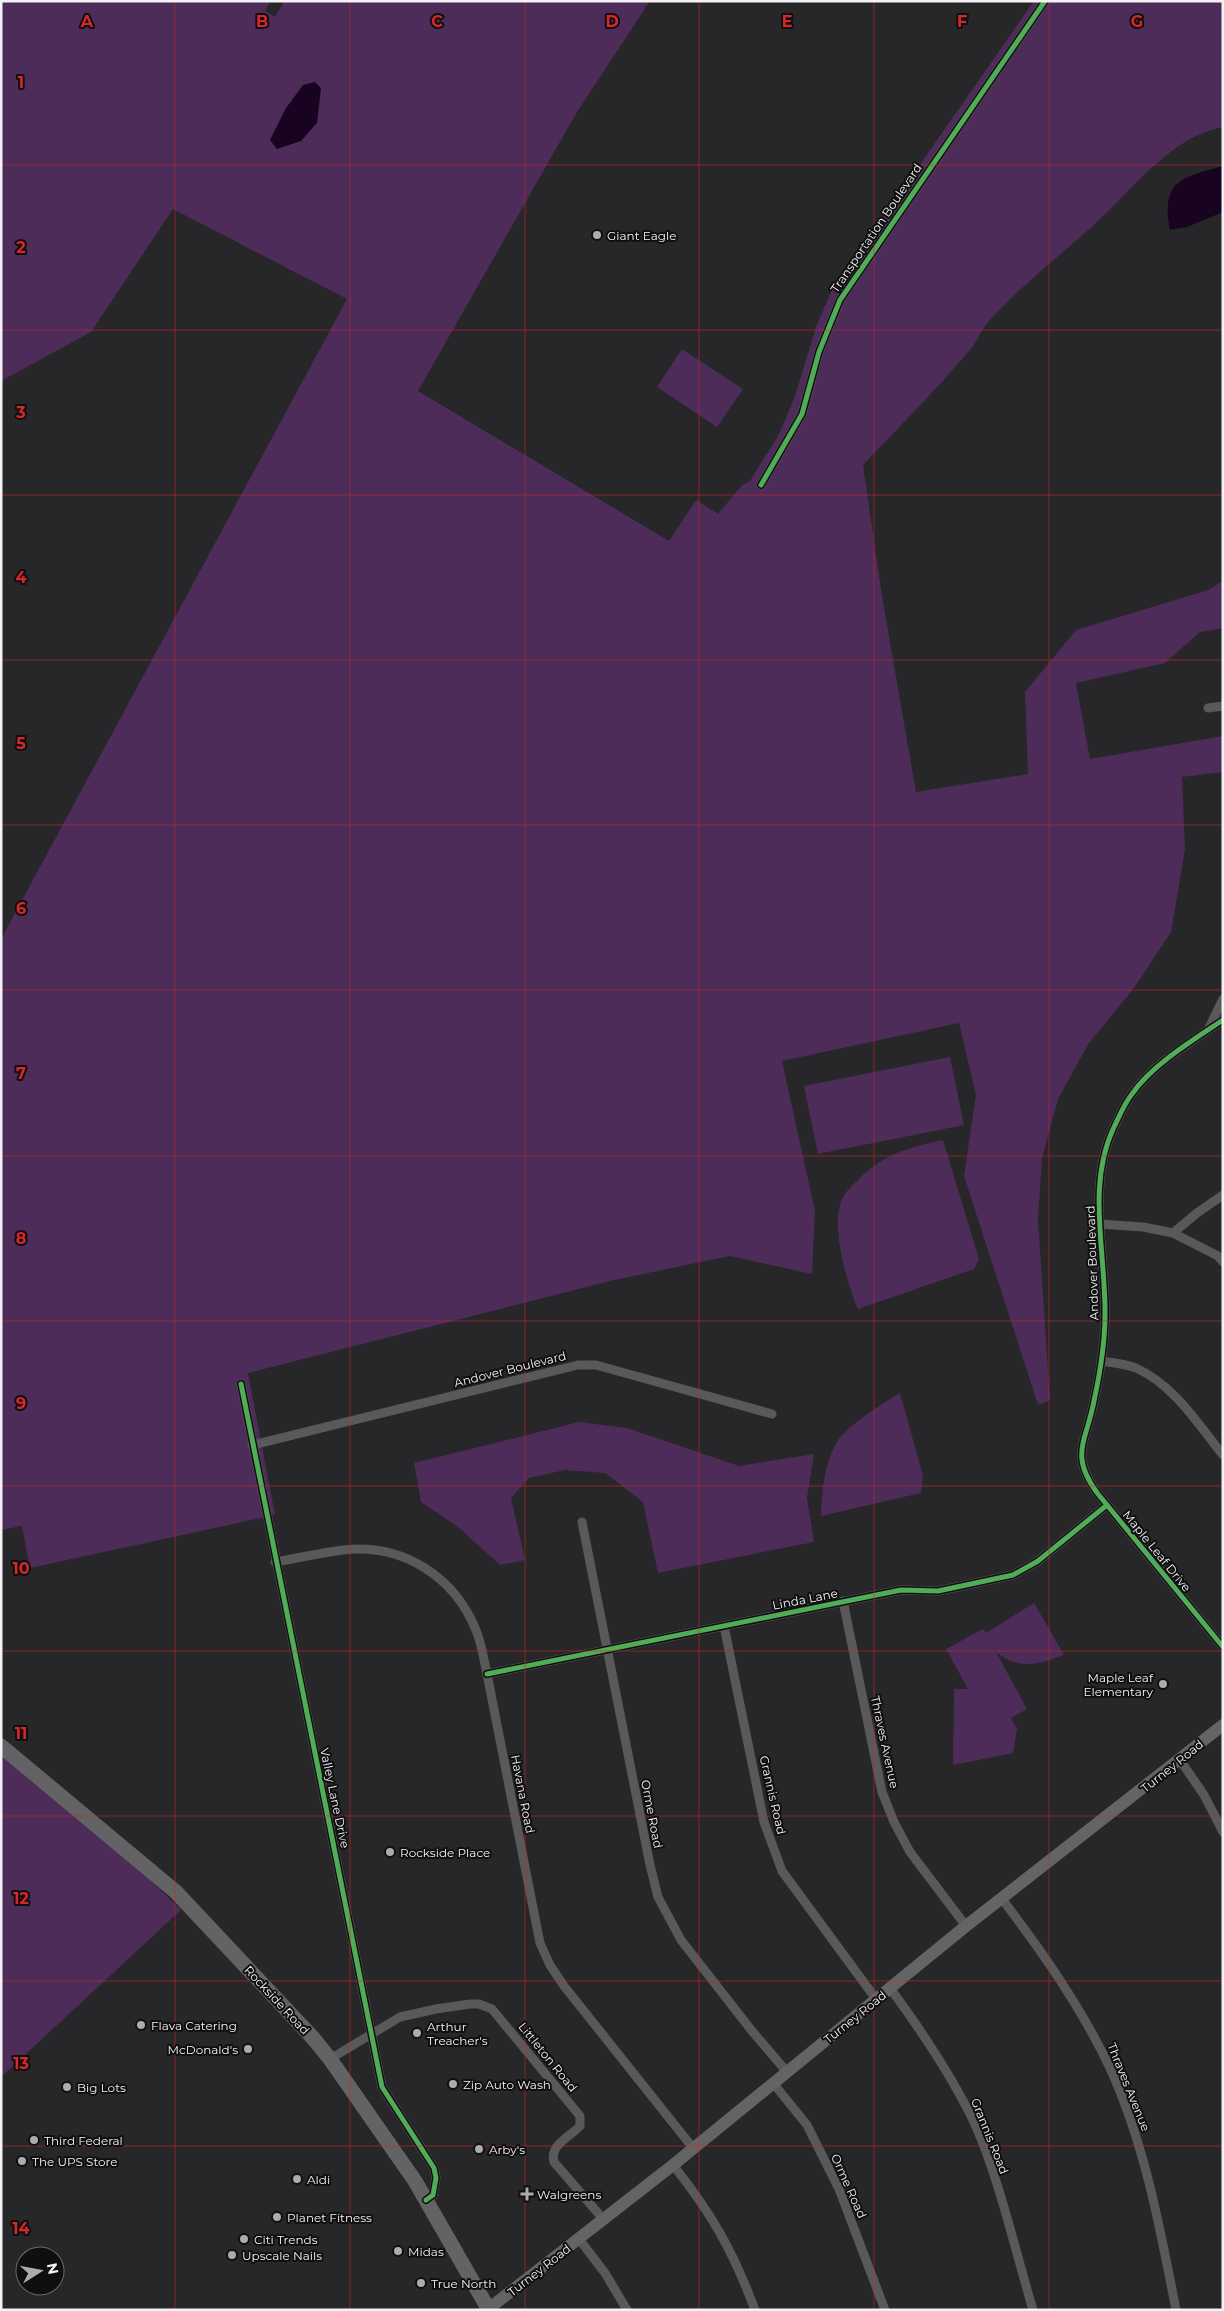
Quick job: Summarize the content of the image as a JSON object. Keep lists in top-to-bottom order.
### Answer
{
  "streets": {
    "main road": ["Turney Road", "Rockside Road"],
    "street": [
      "Transportation Boulevard",
      "Andover Boulevard",
      "Maple Leaf Drive",
      "Linda Lane",
      "Thraves Avenue",
      "Havana Road",
      "Grannis Road",
      "Valley Lane Drive",
      "Orme Road",
      "Littleton Road"
    ]
  },
  "crossings": [
    ["Andover Boulevard", "Maple Leaf Drive"],
    ["Andover Boulevard", "Valley Lane Drive"],
    ["Maple Leaf Drive", "Linda Lane"],
    ["Linda Lane", "Thraves Avenue"],
    ["Linda Lane", "Havana Road"],
    ["Linda Lane", "Grannis Road"],
    ["Linda Lane", "Orme Road"],
    ["Thraves Avenue", "Turney Road"],
    ["Turney Road", "Havana Road"],
    ["Turney Road", "Grannis Road"],
    ["Turney Road", "Orme Road"],
    ["Turney Road", "Rockside Road"],
    ["Turney Road", "Littleton Road"],
    ["Havana Road", "Valley Lane Drive"],
    ["Valley Lane Drive", "Rockside Road"],
    ["Valley Lane Drive", "Littleton Road"]
  ],
  "places": {
    "other": [
      "Giant Eagle",
      "Maple Leaf Elementary",
      "Rockside Place",
      "Flava Catering",
      "Arthur Treacher's",
      "McDonald's",
      "Zip Auto Wash",
      "Big Lots",
      "Third Federal",
      "Arby's",
      "The UPS Store",
      "Aldi",
      "Planet Fitness",
      "Citi Trends",
      "Midas",
      "Upscale Nails",
      "True North"
    ],
    "health": ["Walgreens"]
  },
  "north": "right",
  "grid": {
    "columns": [
      "A",
      "B",
      "C",
      "D",
      "E",
      "F",
      "G"
    ],
    "rows": [
      "1",
      "2",
      "3",
      "4",
      "5",
      "6",
      "7",
      "8",
      "9",
      "10",
      "11",
      "12",
      "13",
      "14"
    ]
  }
}
